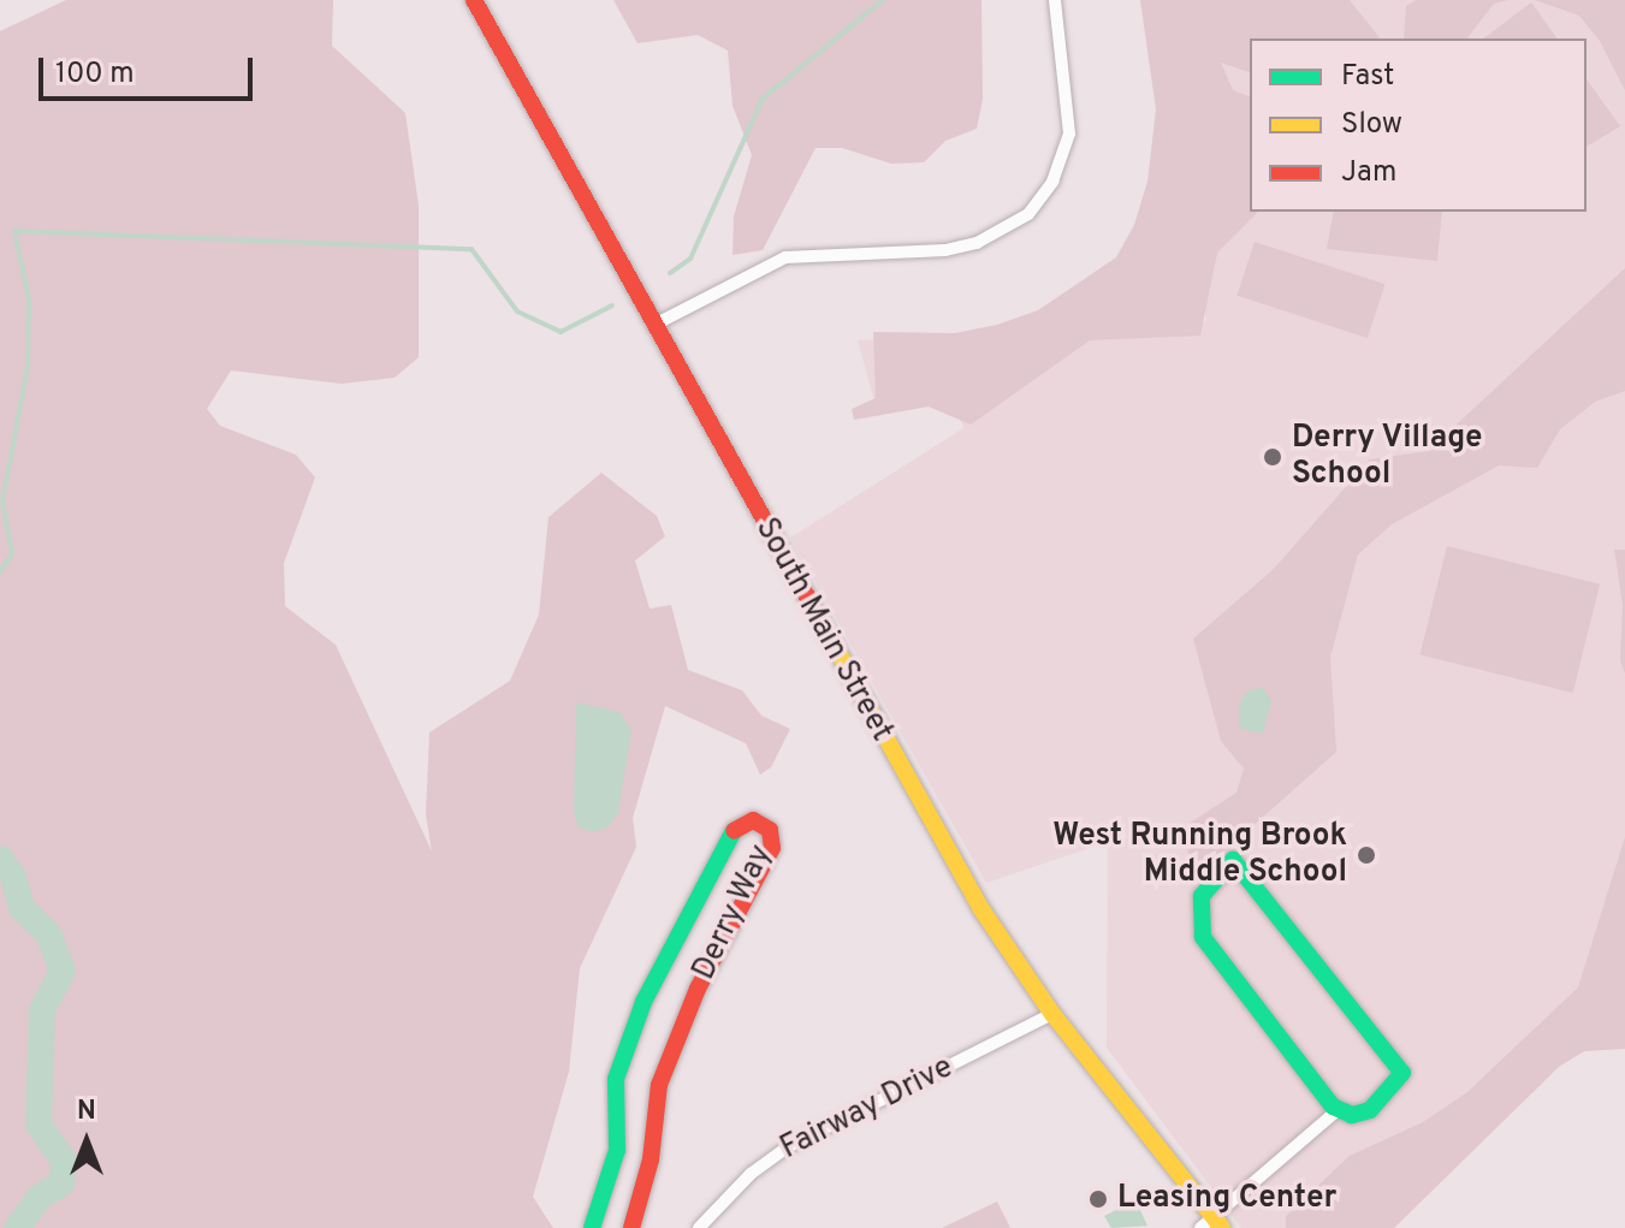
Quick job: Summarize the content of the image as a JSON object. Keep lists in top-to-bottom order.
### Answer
{
  "streets": {
    "street": ["South Main Street", "Derry Way", "Fairway Drive"]
  },
  "crossings": [
    ["South Main Street", "Fairway Drive"]
  ],
  "places": ["Derry Village School", "West Running Brook Middle School", "Leasing Center"],
  "legend": ["Fast", "Slow", "Jam"],
  "scale_bar": "100 m",
  "north": "top"
}
